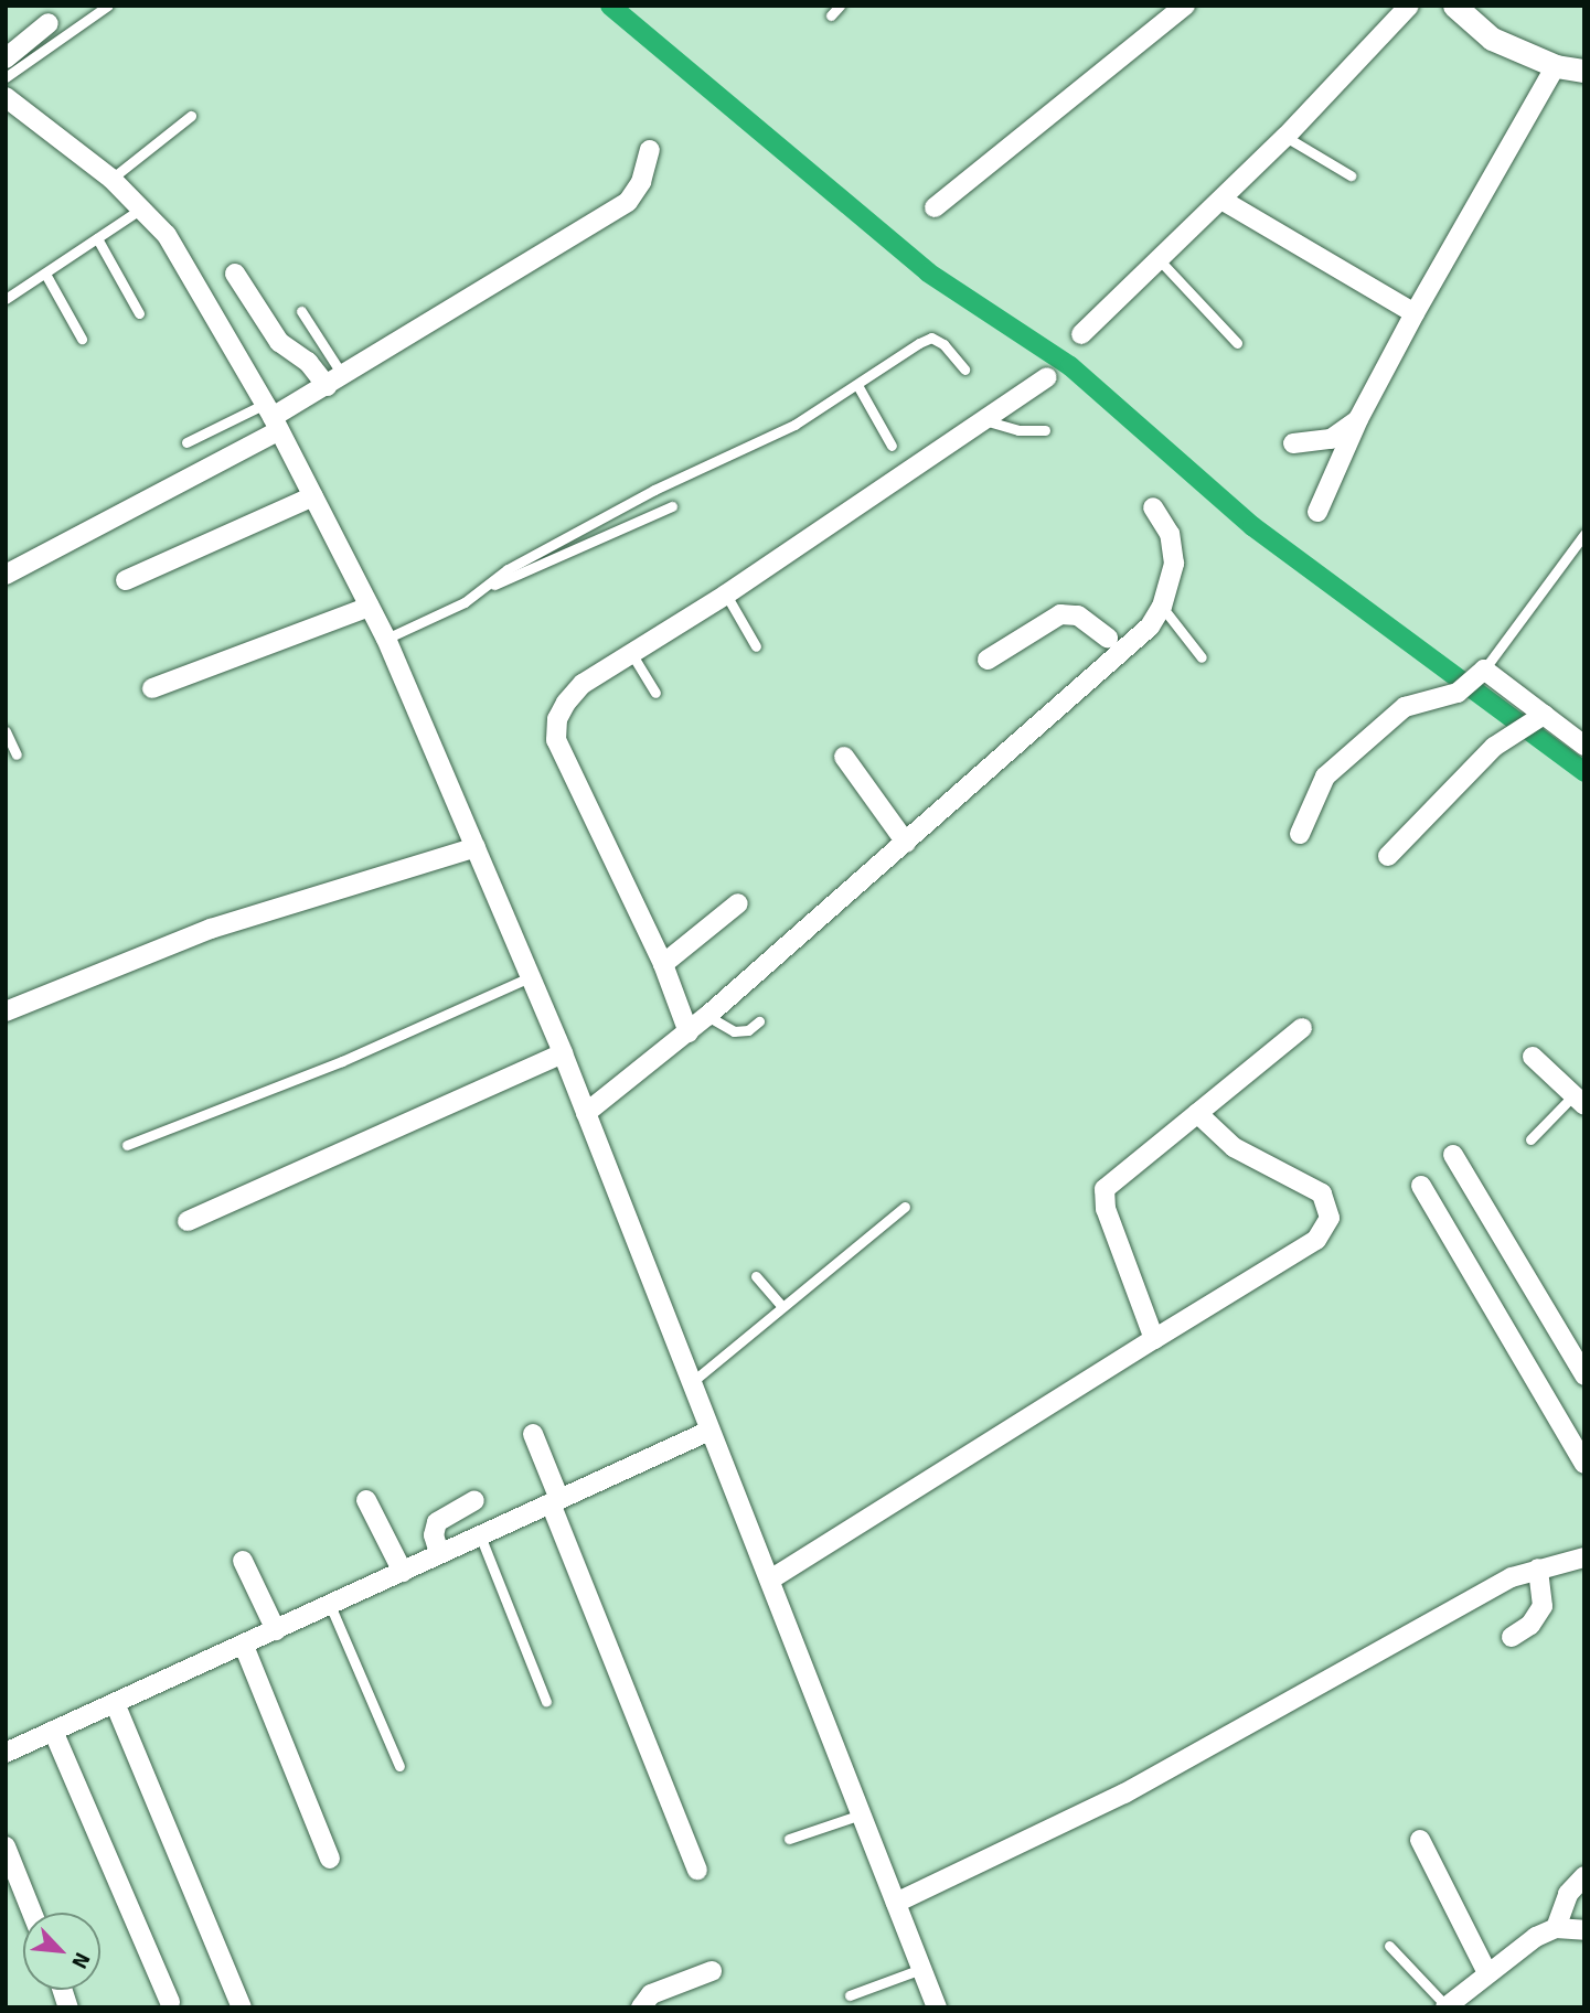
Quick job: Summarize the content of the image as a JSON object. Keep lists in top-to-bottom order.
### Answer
{
  "north": "bottom right"
}
